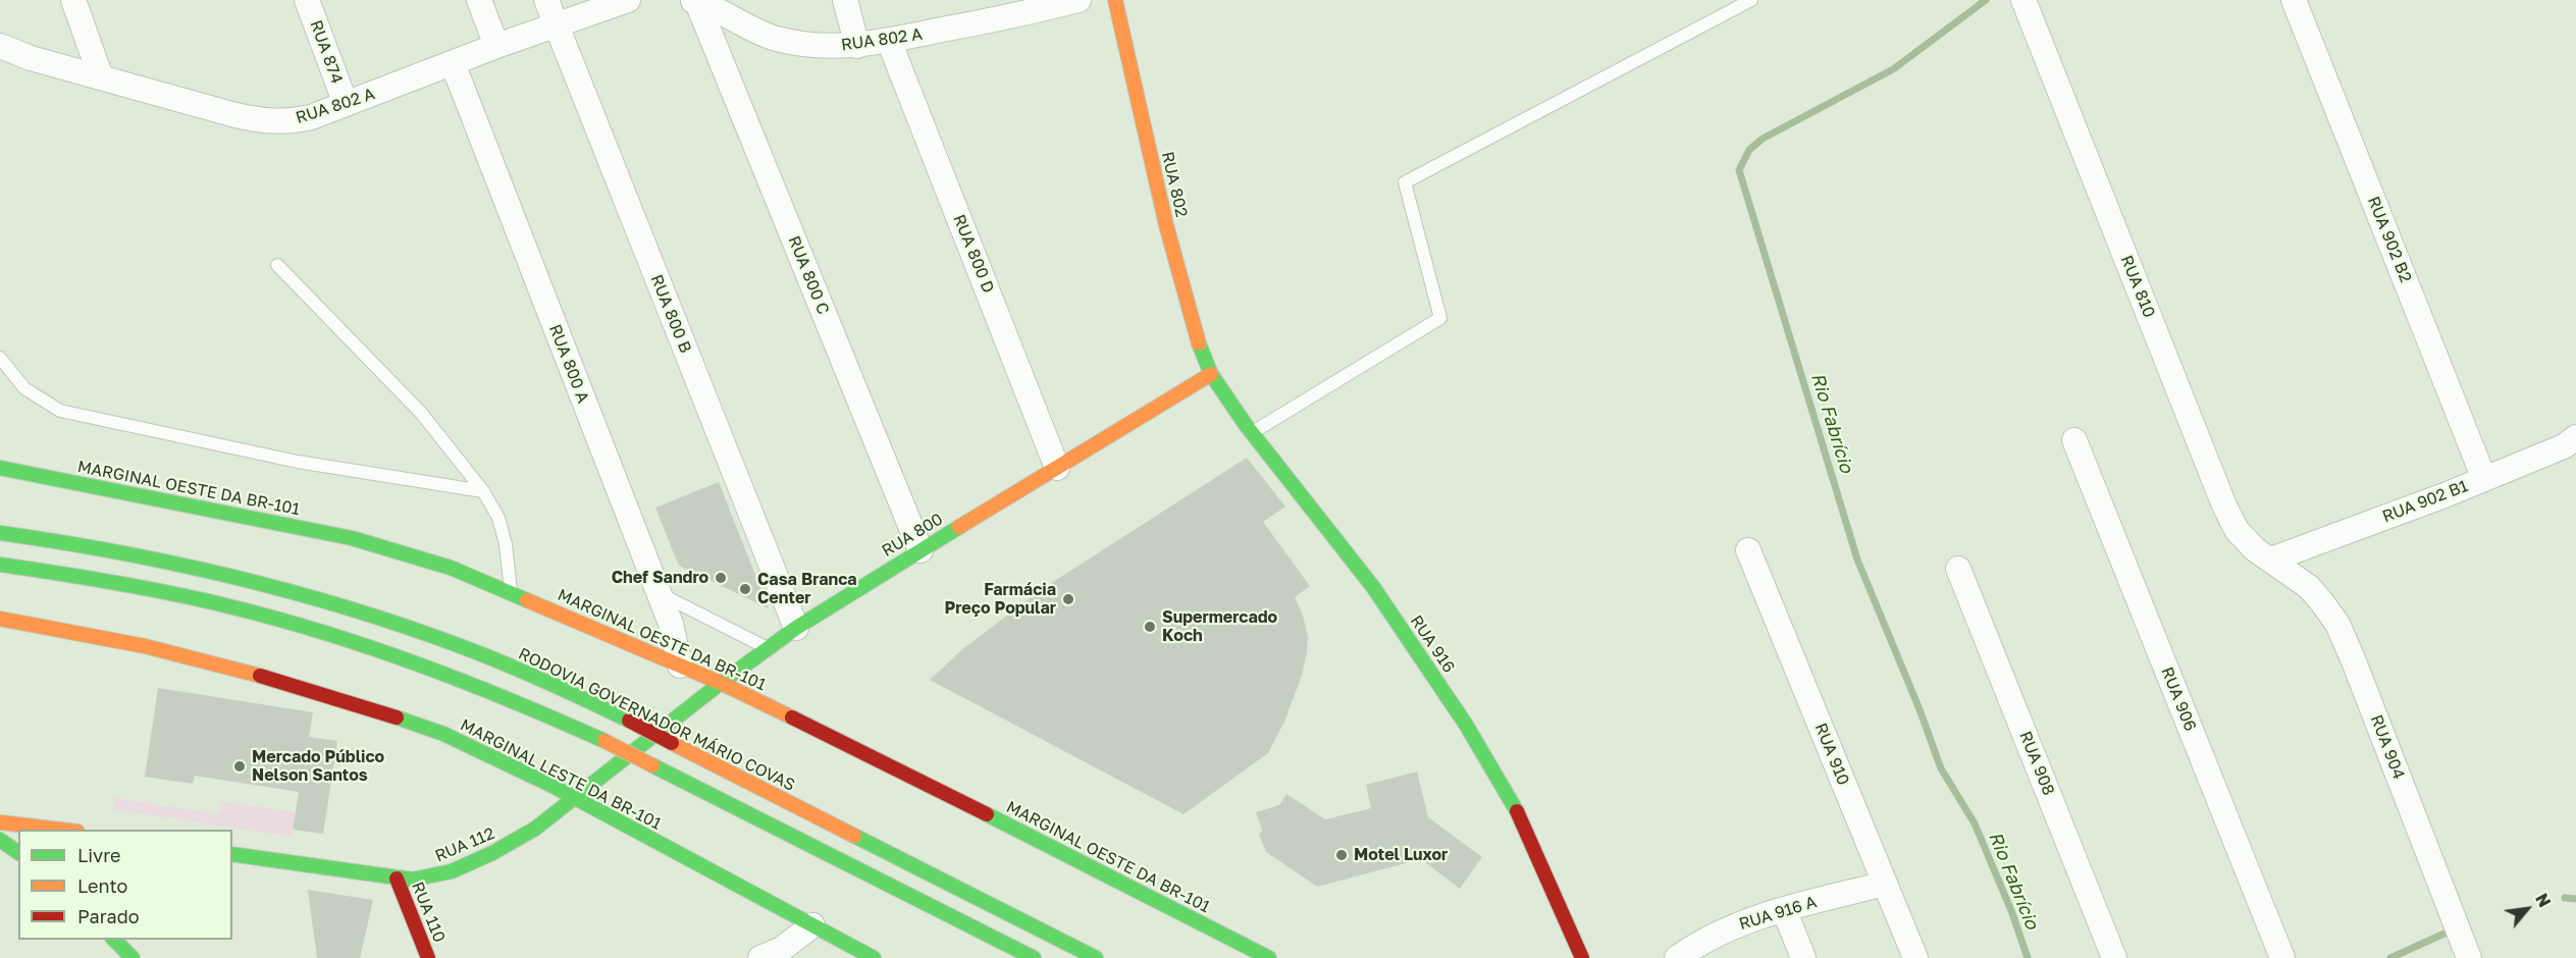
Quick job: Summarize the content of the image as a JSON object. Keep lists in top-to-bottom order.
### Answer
{
  "streets": {
    "main road": [
      "RUA 802",
      "MARGINAL OESTE DA BR-101",
      "RUA 800",
      "RUA 916",
      "RODOVIA GOVERNADOR MÁRIO COVAS",
      "MARGINAL LESTE DA BR-101",
      "RUA 112",
      "RUA 110"
    ],
    "street": [
      "RUA 802 A",
      "RUA 874",
      "RUA 902 B2",
      "RUA 800 D",
      "RUA 800 C",
      "RUA 810",
      "RUA 800 B",
      "RUA 800 A",
      "RUA 902 B1",
      "RUA 906",
      "RUA 904",
      "RUA 910",
      "RUA 908",
      "RUA 916 A"
    ]
  },
  "crossings": [
    ["RUA 802 A", "RUA 874"],
    ["RUA 802 A", "RUA 800 D"],
    ["RUA 802 A", "RUA 800 C"],
    ["RUA 802 A", "RUA 800 B"],
    ["RUA 802 A", "RUA 800 A"],
    ["RUA 802", "RUA 800"],
    ["RUA 802", "RUA 916"],
    ["RUA 902 B2", "RUA 902 B1"],
    ["RUA 800 D", "RUA 800"],
    ["RUA 800 C", "RUA 800"],
    ["RUA 810", "RUA 902 B1"],
    ["RUA 810", "RUA 904"],
    ["RUA 800 B", "RUA 800"],
    ["RUA 800 A", "MARGINAL OESTE DA BR-101"],
    ["MARGINAL OESTE DA BR-101", "RUA 800"],
    ["RUA 902 B1", "RUA 904"],
    ["RUA 800", "RUA 916"],
    ["RUA 800", "RUA 112"],
    ["RUA 910", "RUA 916 A"],
    ["MARGINAL LESTE DA BR-101", "RUA 112"],
    ["RUA 112", "RUA 110"]
  ],
  "water": ["Rio Fabrício"],
  "places": [
    "Chef Sandro",
    "Casa Branca Center",
    "Farmácia Preço Popular",
    "Supermercado Koch",
    "Mercado Público Nelson Santos",
    "Motel Luxor"
  ],
  "legend": ["Livre", "Lento", "Parado"],
  "north": "top right"
}
